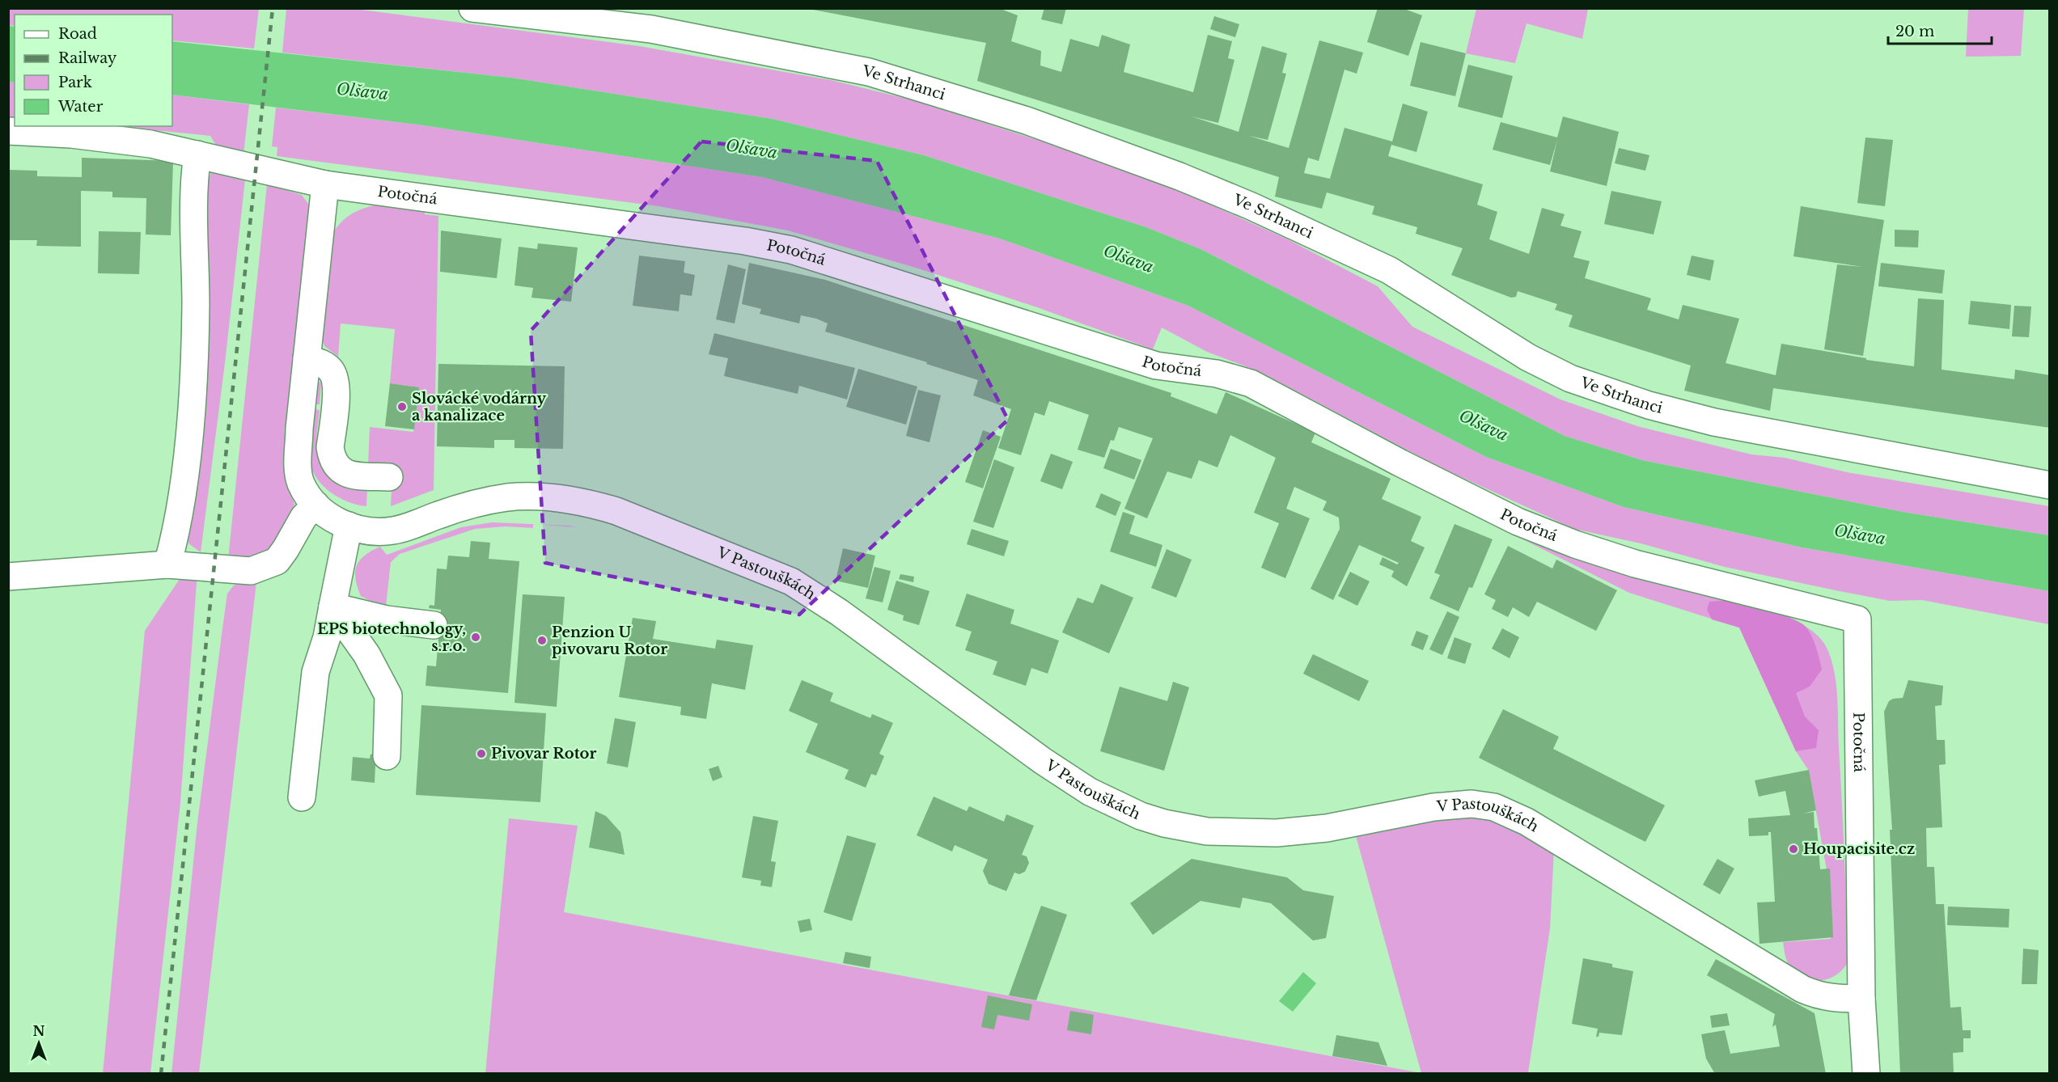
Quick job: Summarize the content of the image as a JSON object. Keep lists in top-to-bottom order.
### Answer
{
  "streets": {
    "street": ["Ve Strhanci", "Potočná", "V Pastouškách"]
  },
  "crossings": [
    ["Potočná", "V Pastouškách"]
  ],
  "water": ["Olšava"],
  "places": [
    "Slovácké vodárny a kanalizace",
    "EPS biotechnology, s.r.o.",
    "Penzion U pivovaru Rotor",
    "Pivovar Rotor",
    "Houpacisite.cz"
  ],
  "legend": [
    "Road",
    "Railway",
    "Park",
    "Water"
  ],
  "scale_bar": "20 m",
  "north": "top"
}
